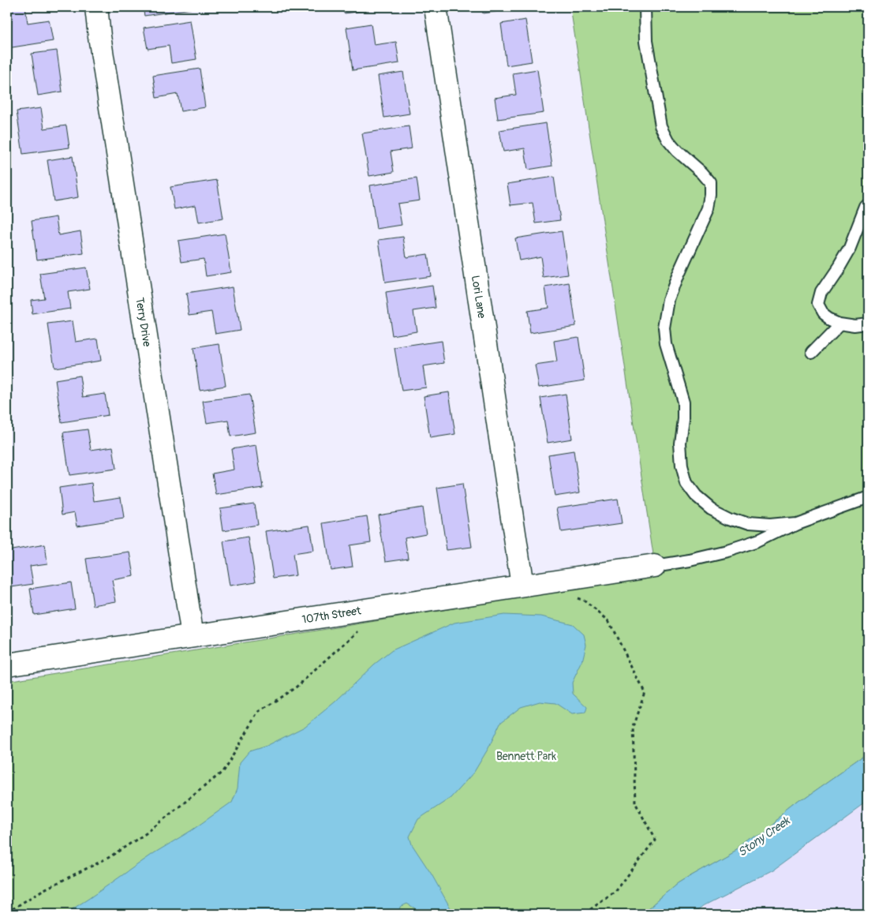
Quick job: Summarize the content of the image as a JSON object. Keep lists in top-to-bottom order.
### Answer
{
  "streets": {
    "street": ["Lori Lane", "Terry Drive", "107th Street"]
  },
  "crossings": [
    ["Lori Lane", "107th Street"],
    ["Terry Drive", "107th Street"]
  ],
  "water": ["Stony Creek"],
  "parks": ["Bennett Park"]
}
